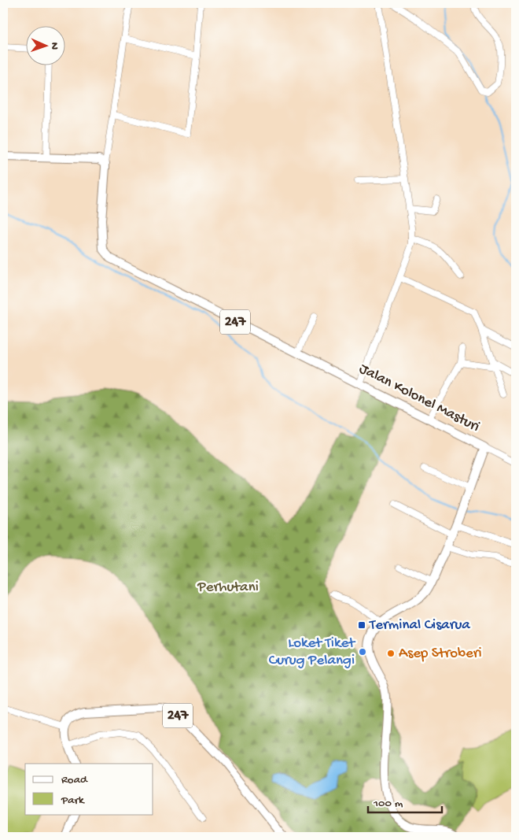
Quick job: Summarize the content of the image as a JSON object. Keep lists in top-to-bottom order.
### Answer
{
  "streets": {
    "main road": ["247", "Jalan Kolonel Masturi"]
  },
  "parks": ["Perhutani"],
  "places": {
    "transit": ["Terminal Cisarua"],
    "other": ["Loket Tiket Curug Pelangi", "Asep Stroberi"]
  },
  "legend": ["Road", "Park"],
  "scale_bar": "100 m",
  "north": "right"
}
